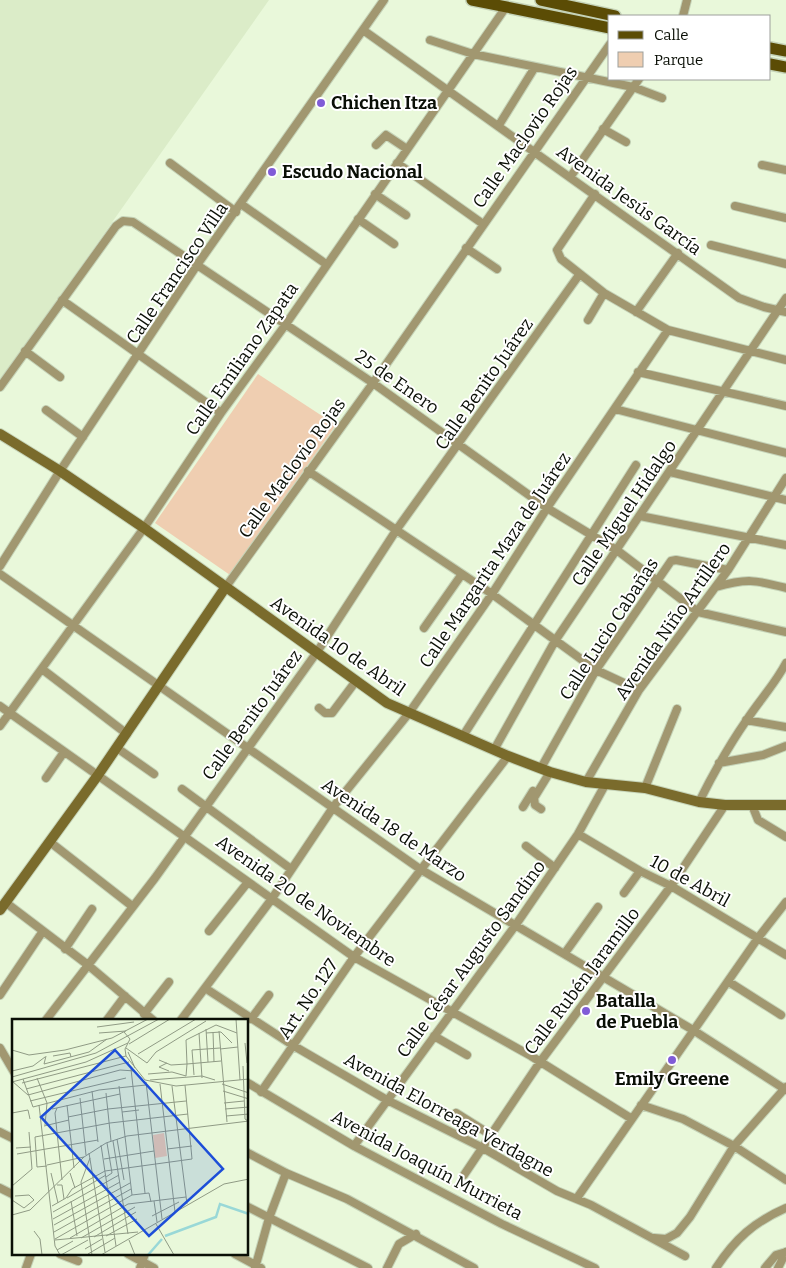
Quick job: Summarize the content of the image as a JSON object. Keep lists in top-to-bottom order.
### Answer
{
  "streets": {
    "street": [
      "Calle Maclovio Rojas",
      "Avenida Jesús García",
      "Calle Francisco Villa",
      "Calle Emiliano Zapata",
      "25 de Enero",
      "Calle Benito Juárez",
      "Calle Miguel Hidalgo",
      "Calle Margarita Maza de Juárez",
      "Avenida Niño Artillero",
      "Calle Lucio Cabañas",
      "Avenida 10 de Abril",
      "Avenida 18 de Marzo",
      "10 de Abril",
      "Avenida 20 de Noviembre",
      "Calle César Augusto Sandino",
      "Calle Rubén Jaramillo",
      "Art. No. 127",
      "Avenida Elorreaga Verdagne",
      "Avenida Joaquín Murrieta"
    ]
  },
  "crossings": [
    ["Calle Maclovio Rojas", "Avenida Jesús García"],
    ["Calle Maclovio Rojas", "25 de Enero"],
    ["Calle Maclovio Rojas", "Avenida 10 de Abril"],
    ["Calle Maclovio Rojas", "Avenida 18 de Marzo"],
    ["Calle Maclovio Rojas", "Avenida 20 de Noviembre"],
    ["Avenida Jesús García", "Calle Francisco Villa"],
    ["Avenida Jesús García", "Calle Emiliano Zapata"],
    ["Avenida Jesús García", "Calle Miguel Hidalgo"],
    ["Calle Francisco Villa", "25 de Enero"],
    ["Calle Francisco Villa", "Avenida 10 de Abril"],
    ["Calle Emiliano Zapata", "25 de Enero"],
    ["Calle Emiliano Zapata", "Avenida 10 de Abril"],
    ["Calle Emiliano Zapata", "Avenida 18 de Marzo"],
    ["Calle Emiliano Zapata", "Avenida 20 de Noviembre"],
    ["25 de Enero", "Calle Benito Juárez"],
    ["25 de Enero", "Calle Miguel Hidalgo"],
    ["25 de Enero", "Calle Margarita Maza de Juárez"],
    ["25 de Enero", "Avenida Niño Artillero"],
    ["25 de Enero", "Calle Lucio Cabañas"],
    ["Calle Benito Juárez", "Avenida 10 de Abril"],
    ["Calle Benito Juárez", "Avenida 18 de Marzo"],
    ["Calle Benito Juárez", "Avenida 20 de Noviembre"],
    ["Calle Miguel Hidalgo", "Avenida 10 de Abril"],
    ["Calle Margarita Maza de Juárez", "Avenida 10 de Abril"],
    ["Calle Margarita Maza de Juárez", "Avenida 18 de Marzo"],
    ["Calle Margarita Maza de Juárez", "Avenida 20 de Noviembre"],
    ["Calle Margarita Maza de Juárez", "Avenida Elorreaga Verdagne"],
    ["Avenida Niño Artillero", "Calle Lucio Cabañas"],
    ["Avenida Niño Artillero", "Avenida 10 de Abril"],
    ["Calle Lucio Cabañas", "Avenida 10 de Abril"],
    ["Avenida 10 de Abril", "Calle César Augusto Sandino"],
    ["Avenida 10 de Abril", "Calle Rubén Jaramillo"],
    ["Avenida 10 de Abril", "Art. No. 127"],
    ["Avenida 18 de Marzo", "Calle César Augusto Sandino"],
    ["Avenida 18 de Marzo", "Calle Rubén Jaramillo"],
    ["Avenida 18 de Marzo", "Art. No. 127"],
    ["10 de Abril", "Calle César Augusto Sandino"],
    ["10 de Abril", "Calle Rubén Jaramillo"],
    ["Avenida 20 de Noviembre", "Calle César Augusto Sandino"],
    ["Avenida 20 de Noviembre", "Calle Rubén Jaramillo"],
    ["Avenida 20 de Noviembre", "Art. No. 127"],
    ["Calle César Augusto Sandino", "Avenida Elorreaga Verdagne"],
    ["Calle César Augusto Sandino", "Avenida Joaquín Murrieta"],
    ["Calle Rubén Jaramillo", "Avenida Elorreaga Verdagne"],
    ["Art. No. 127", "Avenida Elorreaga Verdagne"],
    ["Art. No. 127", "Avenida Joaquín Murrieta"]
  ],
  "places": [
    "Chichen Itza",
    "Escudo Nacional",
    "Batalla de Puebla",
    "Emily Greene"
  ],
  "legend": ["Calle", "Parque"]
}
